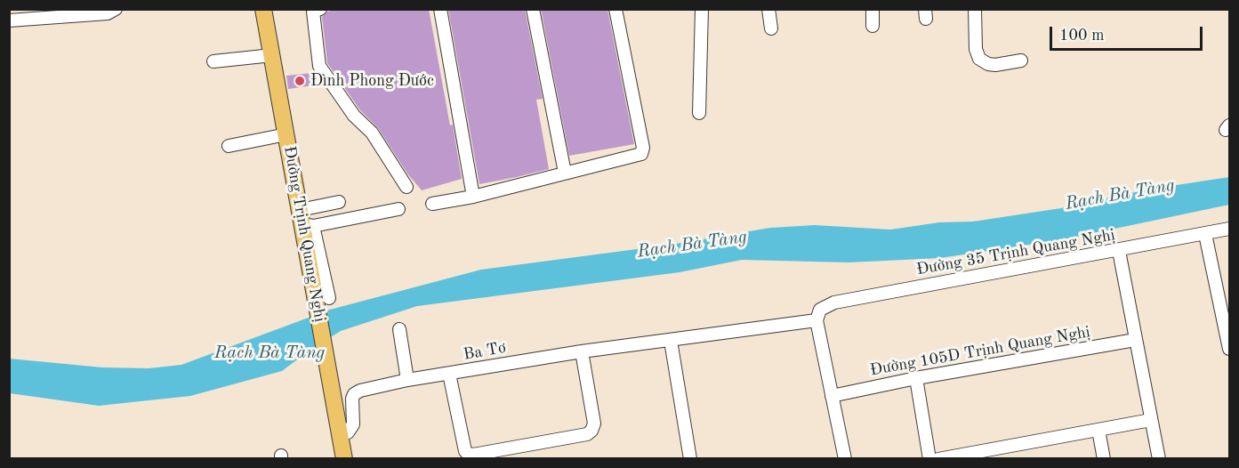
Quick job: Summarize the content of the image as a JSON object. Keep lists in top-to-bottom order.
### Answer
{
  "streets": {
    "main road": ["Đường Trịnh Quang Nghị"],
    "street": ["Đường 35 Trịnh Quang Nghị", "Ba Tơ", "Đường 105D Trịnh Quang Nghị"]
  },
  "crossings": [
    ["Đường Trịnh Quang Nghị", "Ba Tơ"],
    ["Đường 35 Trịnh Quang Nghị", "Ba Tơ"]
  ],
  "water": ["Rạch Bà Tàng"],
  "places": ["Đình Phong Đước"],
  "scale_bar": "100 m"
}
